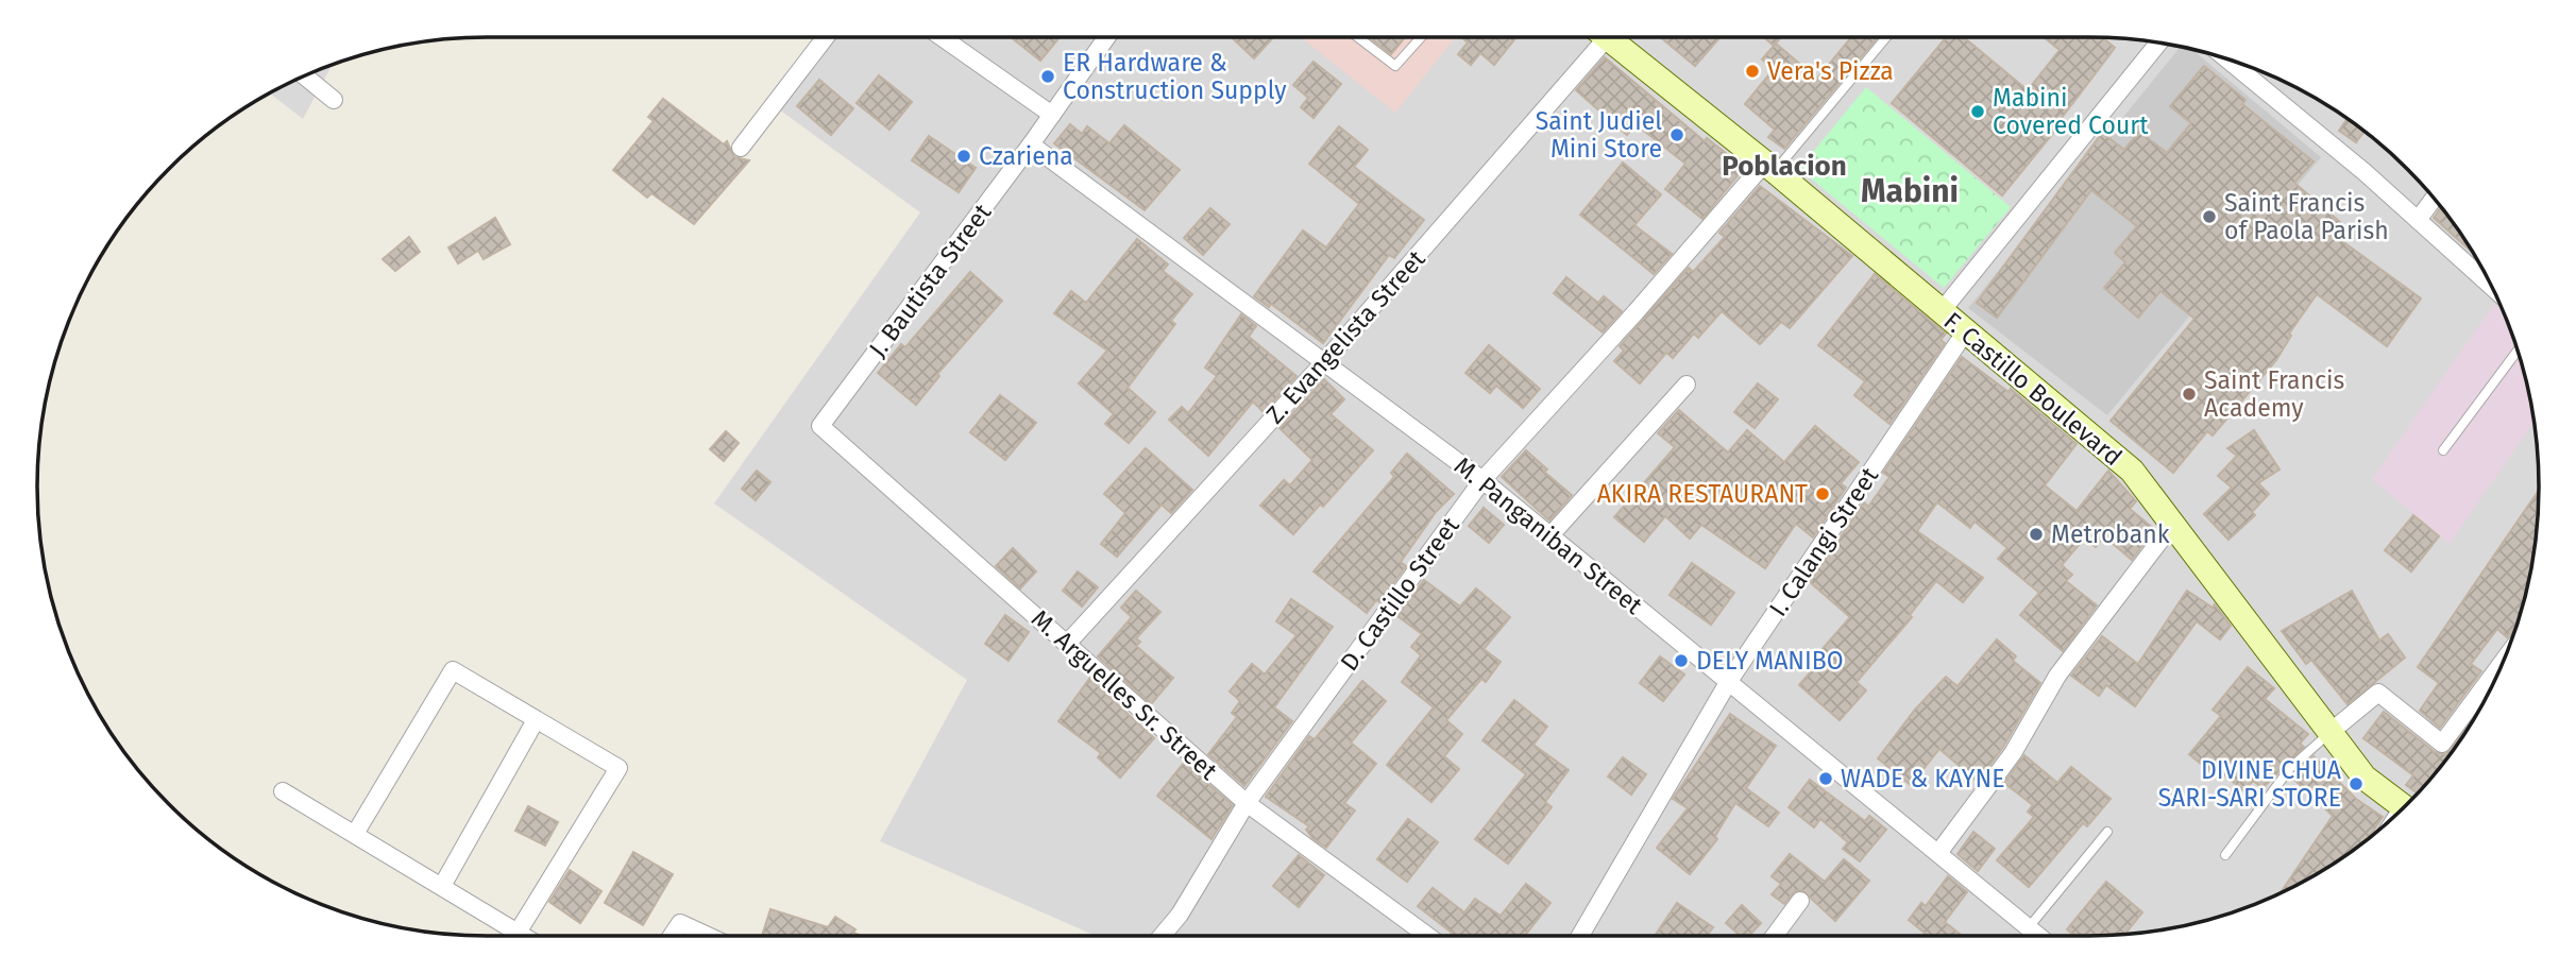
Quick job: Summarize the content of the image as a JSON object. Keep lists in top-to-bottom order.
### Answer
{
  "streets": {
    "main road": ["F. Castillo Boulevard"],
    "street": [
      "J. Bautista Street",
      "Z. Evangelista Street",
      "M. Panganiban Street",
      "I. Calangi Street",
      "D. Castillo Street",
      "M. Arguelles Sr. Street"
    ]
  },
  "crossings": [
    ["J. Bautista Street", "M. Panganiban Street"],
    ["J. Bautista Street", "M. Arguelles Sr. Street"],
    ["Z. Evangelista Street", "M. Panganiban Street"],
    ["Z. Evangelista Street", "M. Arguelles Sr. Street"],
    ["F. Castillo Boulevard", "I. Calangi Street"],
    ["F. Castillo Boulevard", "D. Castillo Street"],
    ["M. Panganiban Street", "I. Calangi Street"],
    ["M. Panganiban Street", "D. Castillo Street"],
    ["D. Castillo Street", "M. Arguelles Sr. Street"]
  ],
  "districts": ["Poblacion", "Mabini"],
  "places": [
    "Vera's Pizza",
    "ER Hardware & Construction Supply",
    "Mabini Covered Court",
    "Saint Judiel Mini Store",
    "Czariena",
    "Saint Francis of Paola Parish",
    "Saint Francis Academy",
    "AKIRA RESTAURANT",
    "Metrobank",
    "DELY MANIBO",
    "WADE & KAYNE",
    "DIVINE CHUA SARI-SARI STORE"
  ]
}
